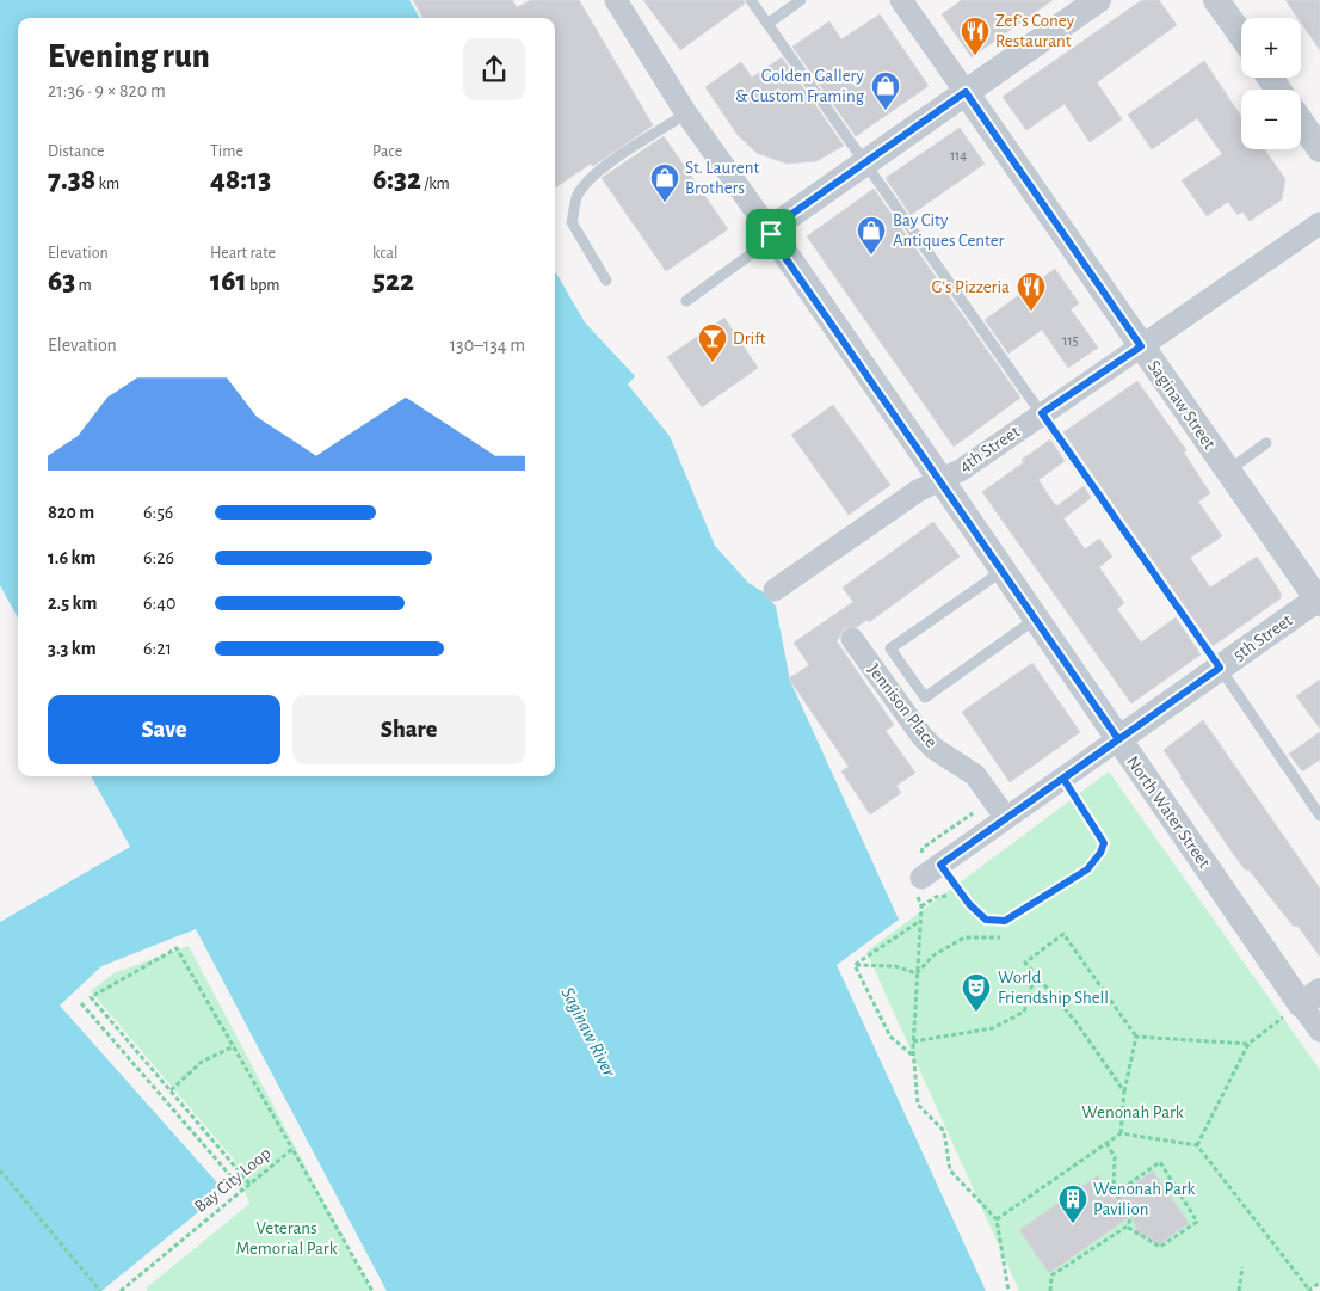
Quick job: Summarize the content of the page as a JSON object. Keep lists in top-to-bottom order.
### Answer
{
  "streets": {
    "street": [
      "Saginaw Street",
      "4th Street",
      "5th Street",
      "Jennison Place",
      "North Water Street"
    ],
    "path": ["Bay City Loop"]
  },
  "crossings": [
    ["Saginaw Street", "4th Street"],
    ["Saginaw Street", "5th Street"],
    ["4th Street", "North Water Street"],
    ["5th Street", "North Water Street"]
  ],
  "water": ["Saginaw River"],
  "parks": ["Wenonah Park", "Veterans Memorial Park"],
  "places": {
    "restaurant": ["Zef's Coney Restaurant", "G's Pizzeria"],
    "shop": ["Golden Gallery & Custom Framing", "St. Laurent Brothers", "Bay City Antiques Center"],
    "bar": ["Drift"],
    "theatre": ["World Friendship Shell"],
    "building": ["Wenonah Park Pavilion"]
  },
  "house_numbers": ["114", "115"],
  "page": {
    "map_buttons": ["+", "−"],
    "heading": ["Evening run", "21:36 · 9 × 820 m"],
    "stats": [
      ["Distance", "7.38 km"],
      ["Time", "48:13"],
      ["Pace", "6:32 /km"],
      ["Elevation", "63 m"],
      ["Heart rate", "161 bpm"],
      ["kcal", "522"]
    ],
    "chart": ["Elevation", "130–134 m"],
    "list": [
      {
        "name": "820 m",
        "note": "6:56"
      },
      {
        "name": "1.6 km",
        "note": "6:26"
      },
      {
        "name": "2.5 km",
        "note": "6:40"
      },
      {
        "name": "3.3 km",
        "note": "6:21"
      }
    ],
    "buttons": ["Save", "Share"]
  }
}
